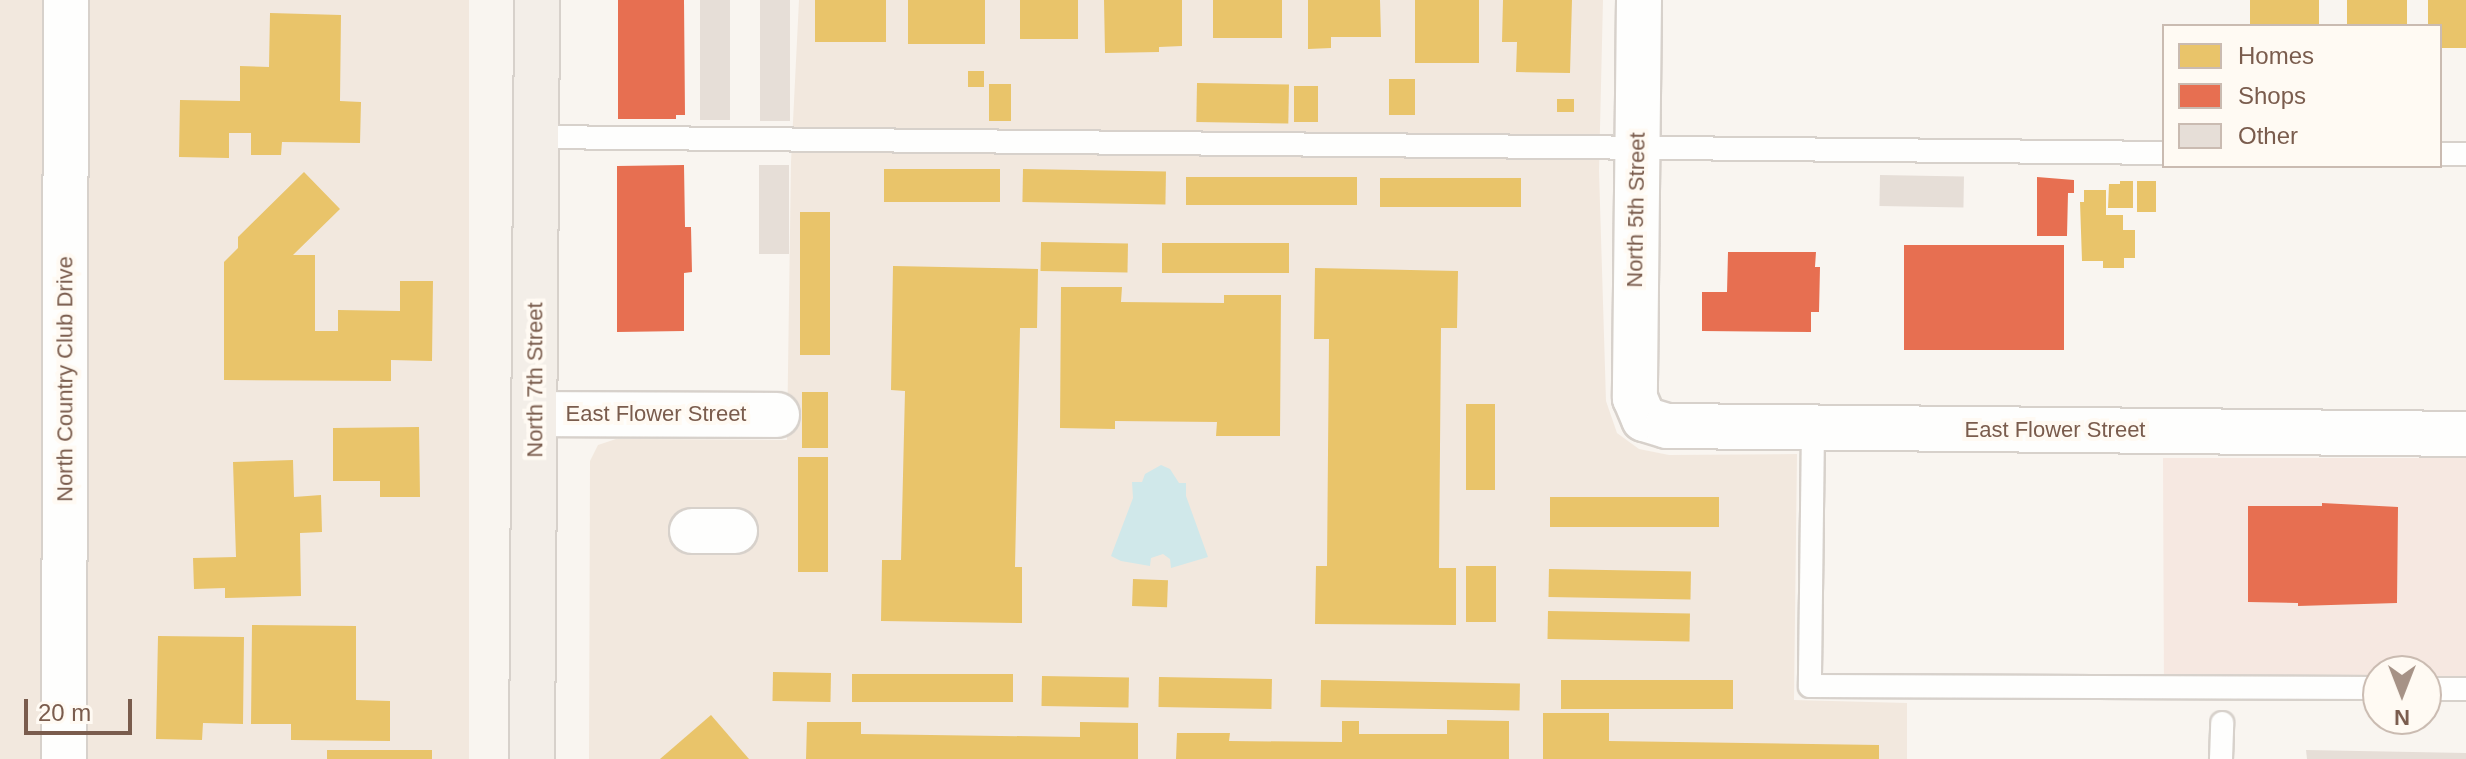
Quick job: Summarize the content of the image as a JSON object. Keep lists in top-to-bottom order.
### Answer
{
  "streets": {
    "main road": ["North 7th Street"],
    "street": ["North 5th Street", "North Country Club Drive", "East Flower Street"]
  },
  "crossings": [
    ["North 5th Street", "East Flower Street"],
    ["North 7th Street", "East Flower Street"]
  ],
  "legend": ["Homes", "Shops", "Other"],
  "scale_bar": "20 m",
  "north": "bottom"
}
